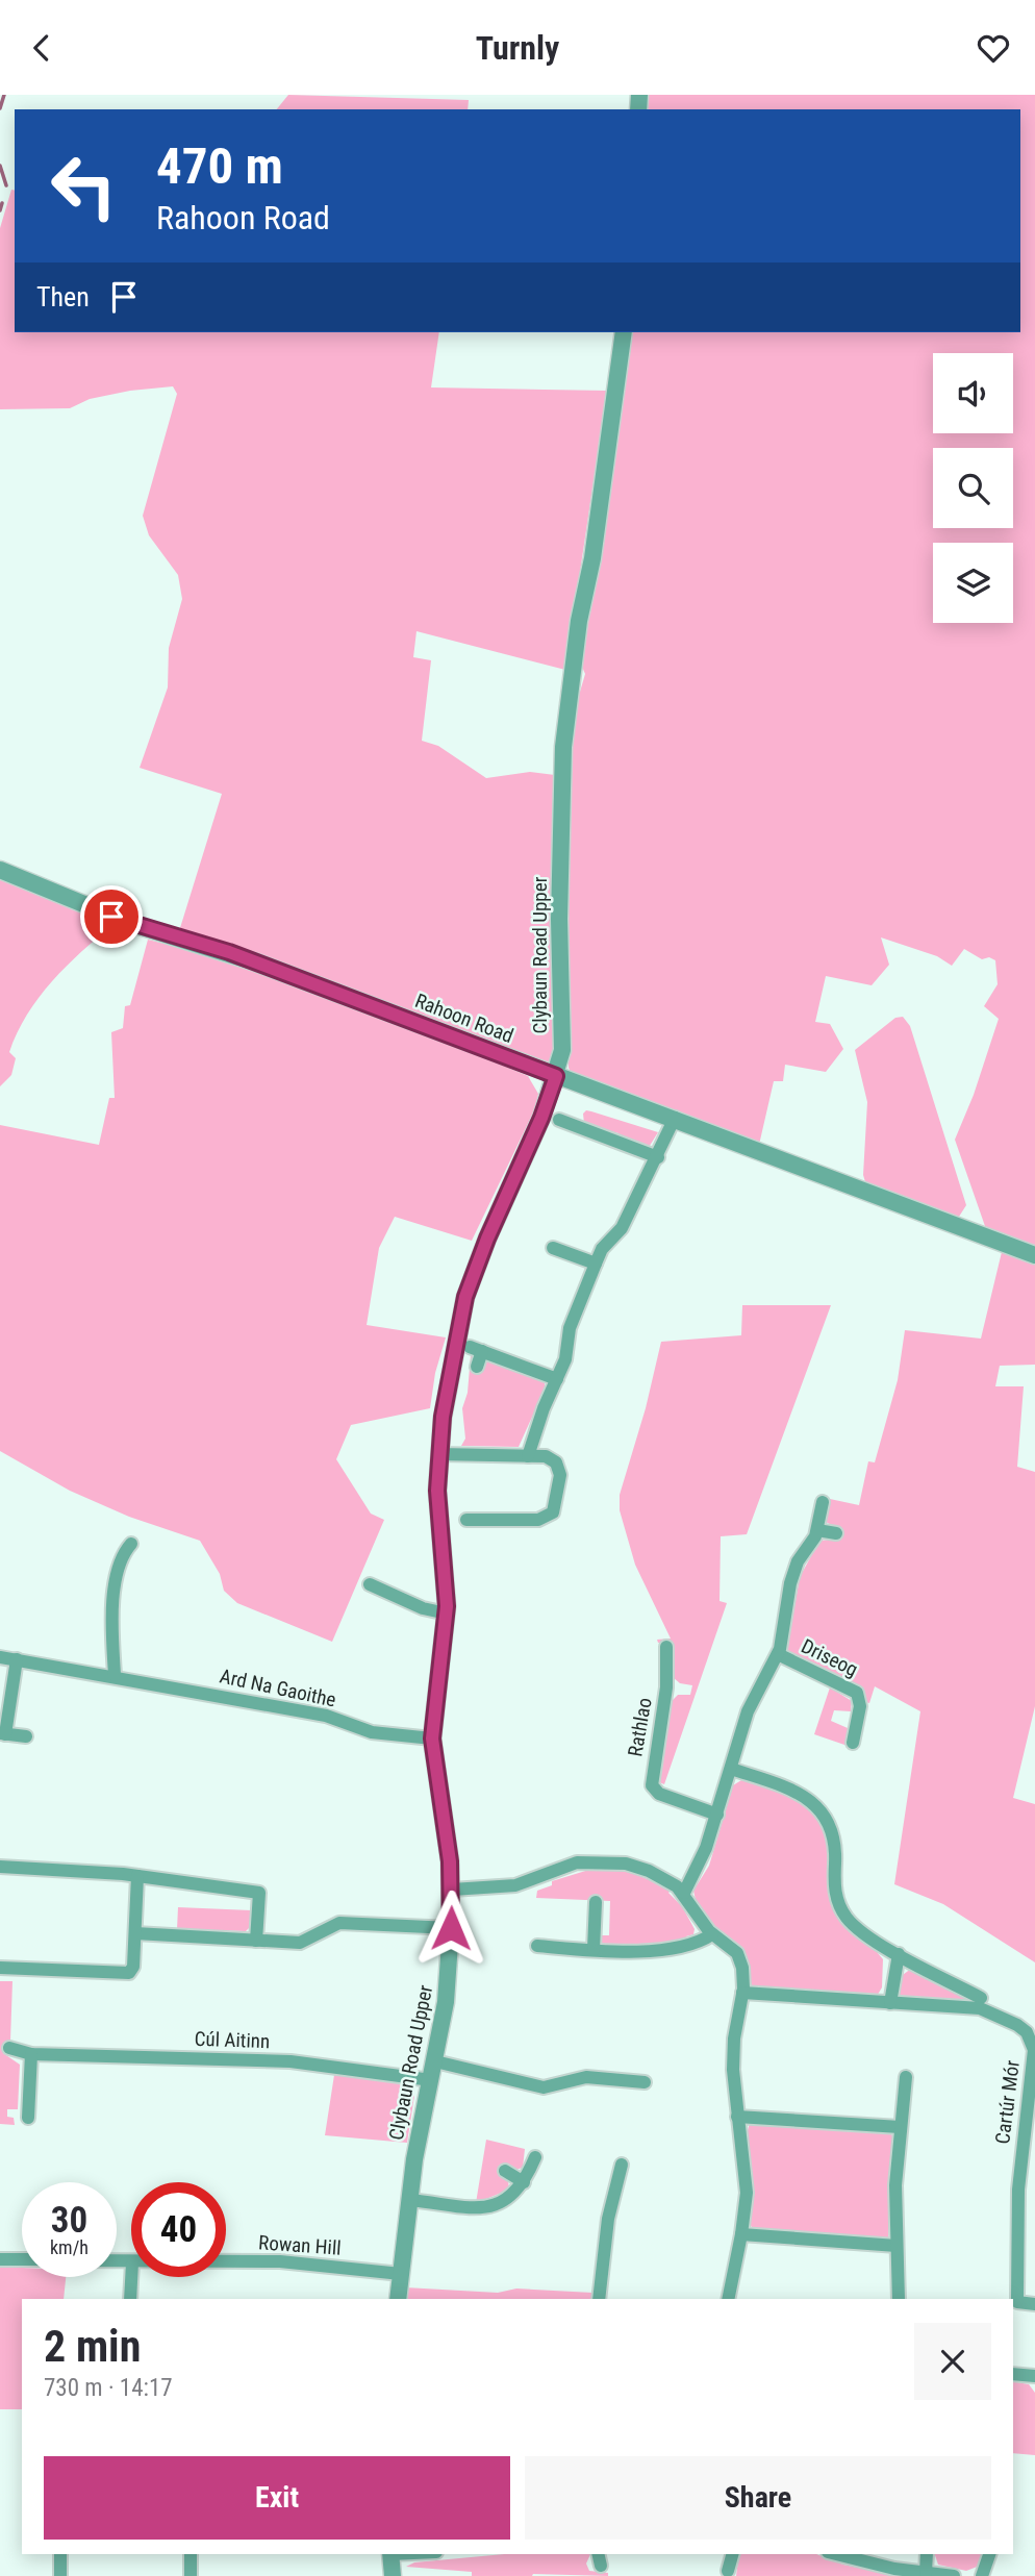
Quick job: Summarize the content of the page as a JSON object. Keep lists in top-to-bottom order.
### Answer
{
  "streets": {
    "street": [
      "Clybaun Road Upper",
      "Rahoon Road",
      "Driseog",
      "Ard Na Gaoithe",
      "Rathlao",
      "Cúl Aitinn",
      "Cartúr Mór",
      "Rowan Hill"
    ]
  },
  "crossings": [
    ["Clybaun Road Upper", "Rahoon Road"],
    ["Clybaun Road Upper", "Ard Na Gaoithe"],
    ["Clybaun Road Upper", "Cúl Aitinn"],
    ["Clybaun Road Upper", "Rowan Hill"]
  ],
  "page": {
    "header": "Turnly",
    "turn": ["470 m", "Rahoon Road"],
    "then": "Then",
    "speed": "30 km/h",
    "limit": "40",
    "heading": ["2 min", "730 m · 14:17"],
    "buttons": ["Exit", "Share"]
  }
}
